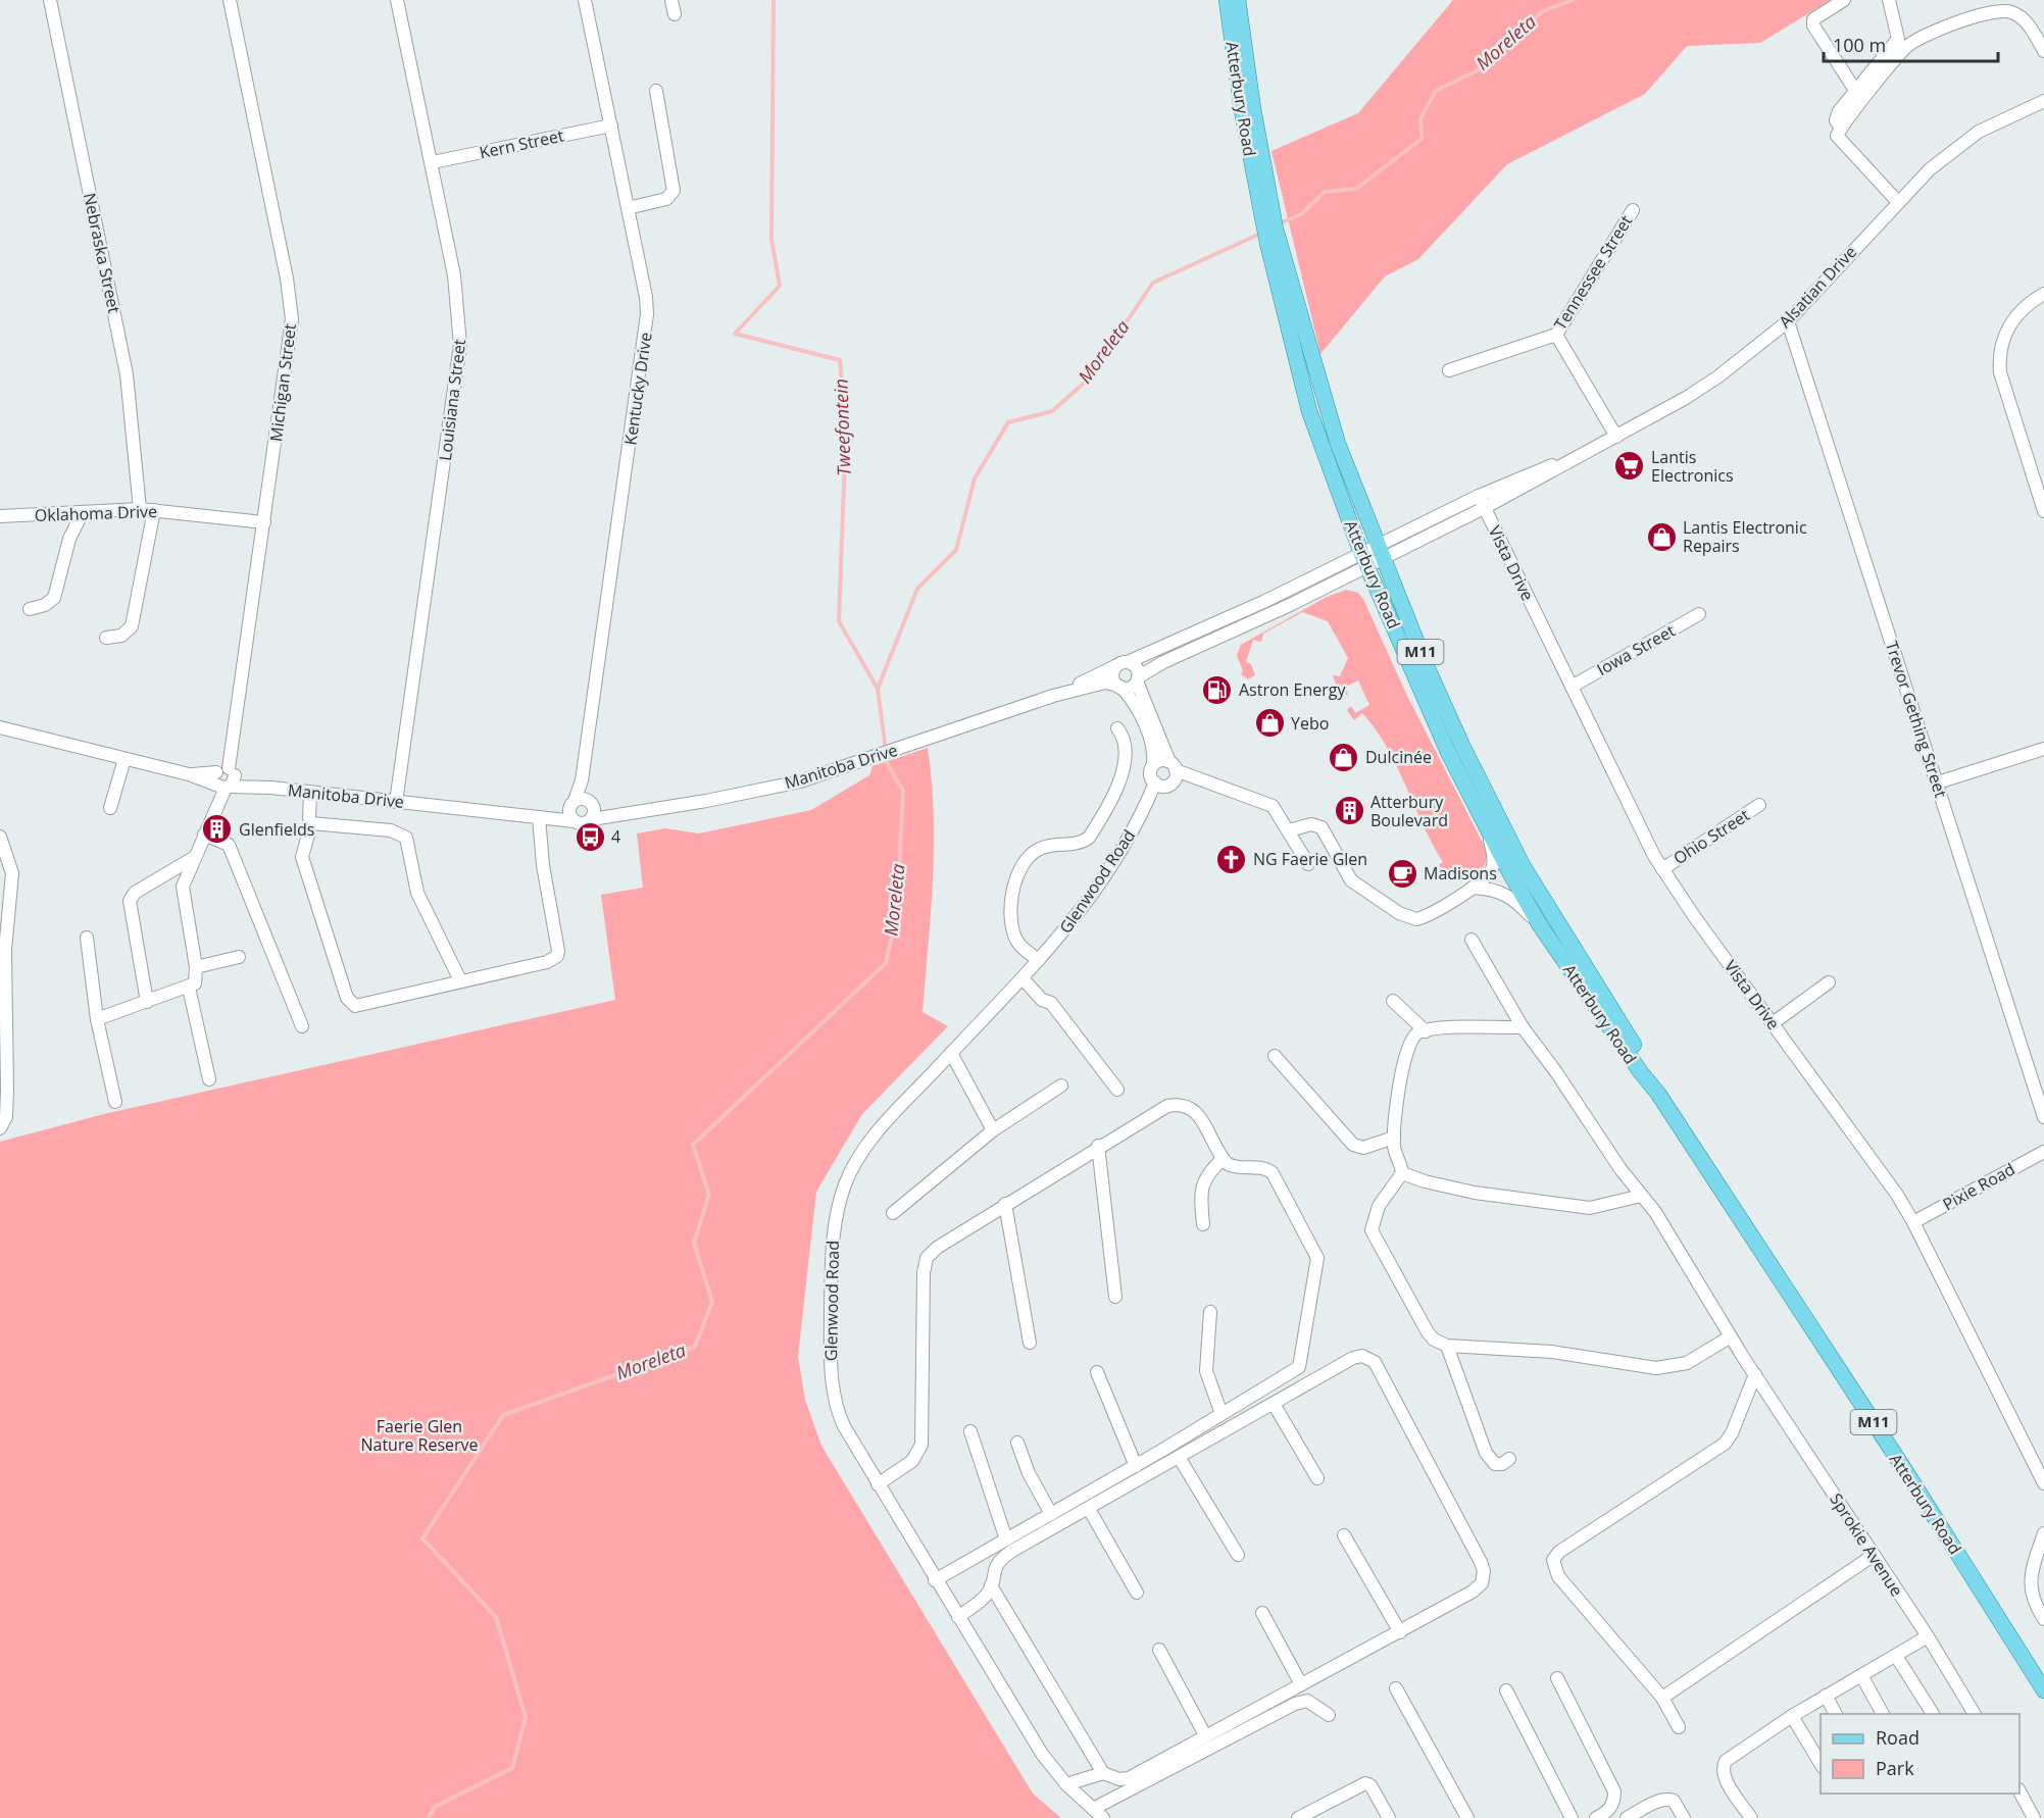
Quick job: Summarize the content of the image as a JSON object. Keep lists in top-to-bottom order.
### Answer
{
  "streets": {
    "main road": ["Atterbury Road", "M11"],
    "street": [
      "Kern Street",
      "Nebraska Street",
      "Tennessee Street",
      "Alsatian Drive",
      "Michigan Street",
      "Kentucky Drive",
      "Louisiana Street",
      "Oklahoma Drive",
      "Vista Drive",
      "Iowa Street",
      "Trevor Gething Street",
      "Manitoba Drive",
      "Ohio Street",
      "Glenwood Road",
      "Pixie Road",
      "Sprokie Avenue"
    ]
  },
  "crossings": [
    ["Atterbury Road", "Alsatian Drive"],
    ["Atterbury Road", "Manitoba Drive"],
    ["Kern Street", "Kentucky Drive"],
    ["Kern Street", "Louisiana Street"],
    ["Nebraska Street", "Oklahoma Drive"],
    ["Alsatian Drive", "Vista Drive"],
    ["Alsatian Drive", "Trevor Gething Street"],
    ["Michigan Street", "Oklahoma Drive"],
    ["Michigan Street", "Manitoba Drive"],
    ["Kentucky Drive", "Manitoba Drive"],
    ["Louisiana Street", "Manitoba Drive"],
    ["Vista Drive", "Iowa Street"],
    ["Vista Drive", "Ohio Street"],
    ["Vista Drive", "Pixie Road"]
  ],
  "water": ["Moreleta", "Tweefontein"],
  "parks": ["Faerie Glen Nature Reserve"],
  "places": {
    "supermarket": ["Lantis Electronics"],
    "shop": ["Lantis Electronic Repairs", "Yebo", "Dulcinée"],
    "fuel station": ["Astron Energy"],
    "building": ["Atterbury Boulevard", "Glenfields"],
    "bus stop": ["4"],
    "church": ["NG Faerie Glen"],
    "cafe": ["Madisons"]
  },
  "legend": ["Road", "Park"],
  "scale_bar": "100 m"
}
